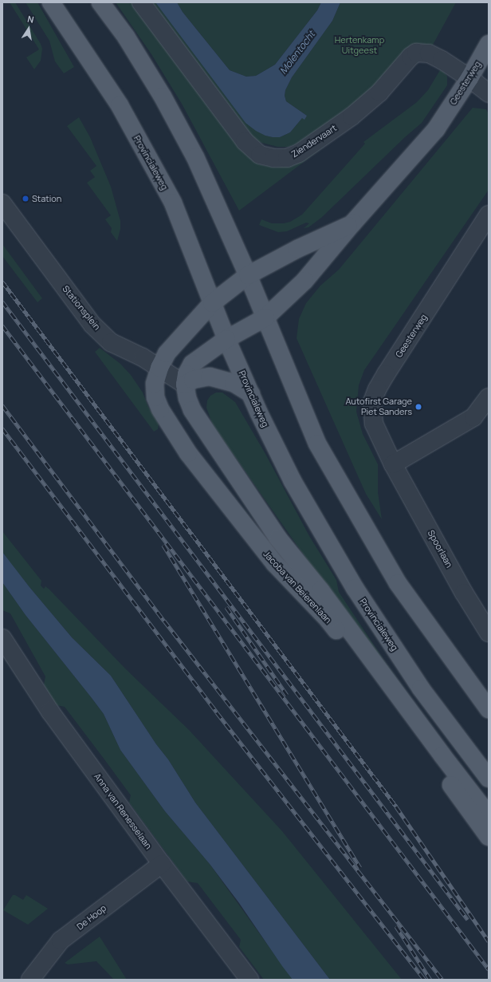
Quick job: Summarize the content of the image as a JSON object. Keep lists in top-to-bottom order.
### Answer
{
  "streets": {
    "main road": ["Geesterweg", "Provincialeweg", "Jacoba van Beierenlaan"],
    "street": [
      "Ziendervaart",
      "Stationsplein",
      "Spoorlaan",
      "Anna van Renesselaan",
      "De Hoop"
    ]
  },
  "crossings": [
    ["Geesterweg", "Ziendervaart"],
    ["Geesterweg", "Provincialeweg"],
    ["Geesterweg", "Spoorlaan"],
    ["Geesterweg", "Jacoba van Beierenlaan"],
    ["Provincialeweg", "Jacoba van Beierenlaan"],
    ["Stationsplein", "Jacoba van Beierenlaan"],
    ["Anna van Renesselaan", "De Hoop"]
  ],
  "water": ["Molentocht"],
  "parks": ["Hertenkamp Uitgeest"],
  "places": ["Station", "Autofirst Garage Piet Sanders"],
  "north": "top"
}
